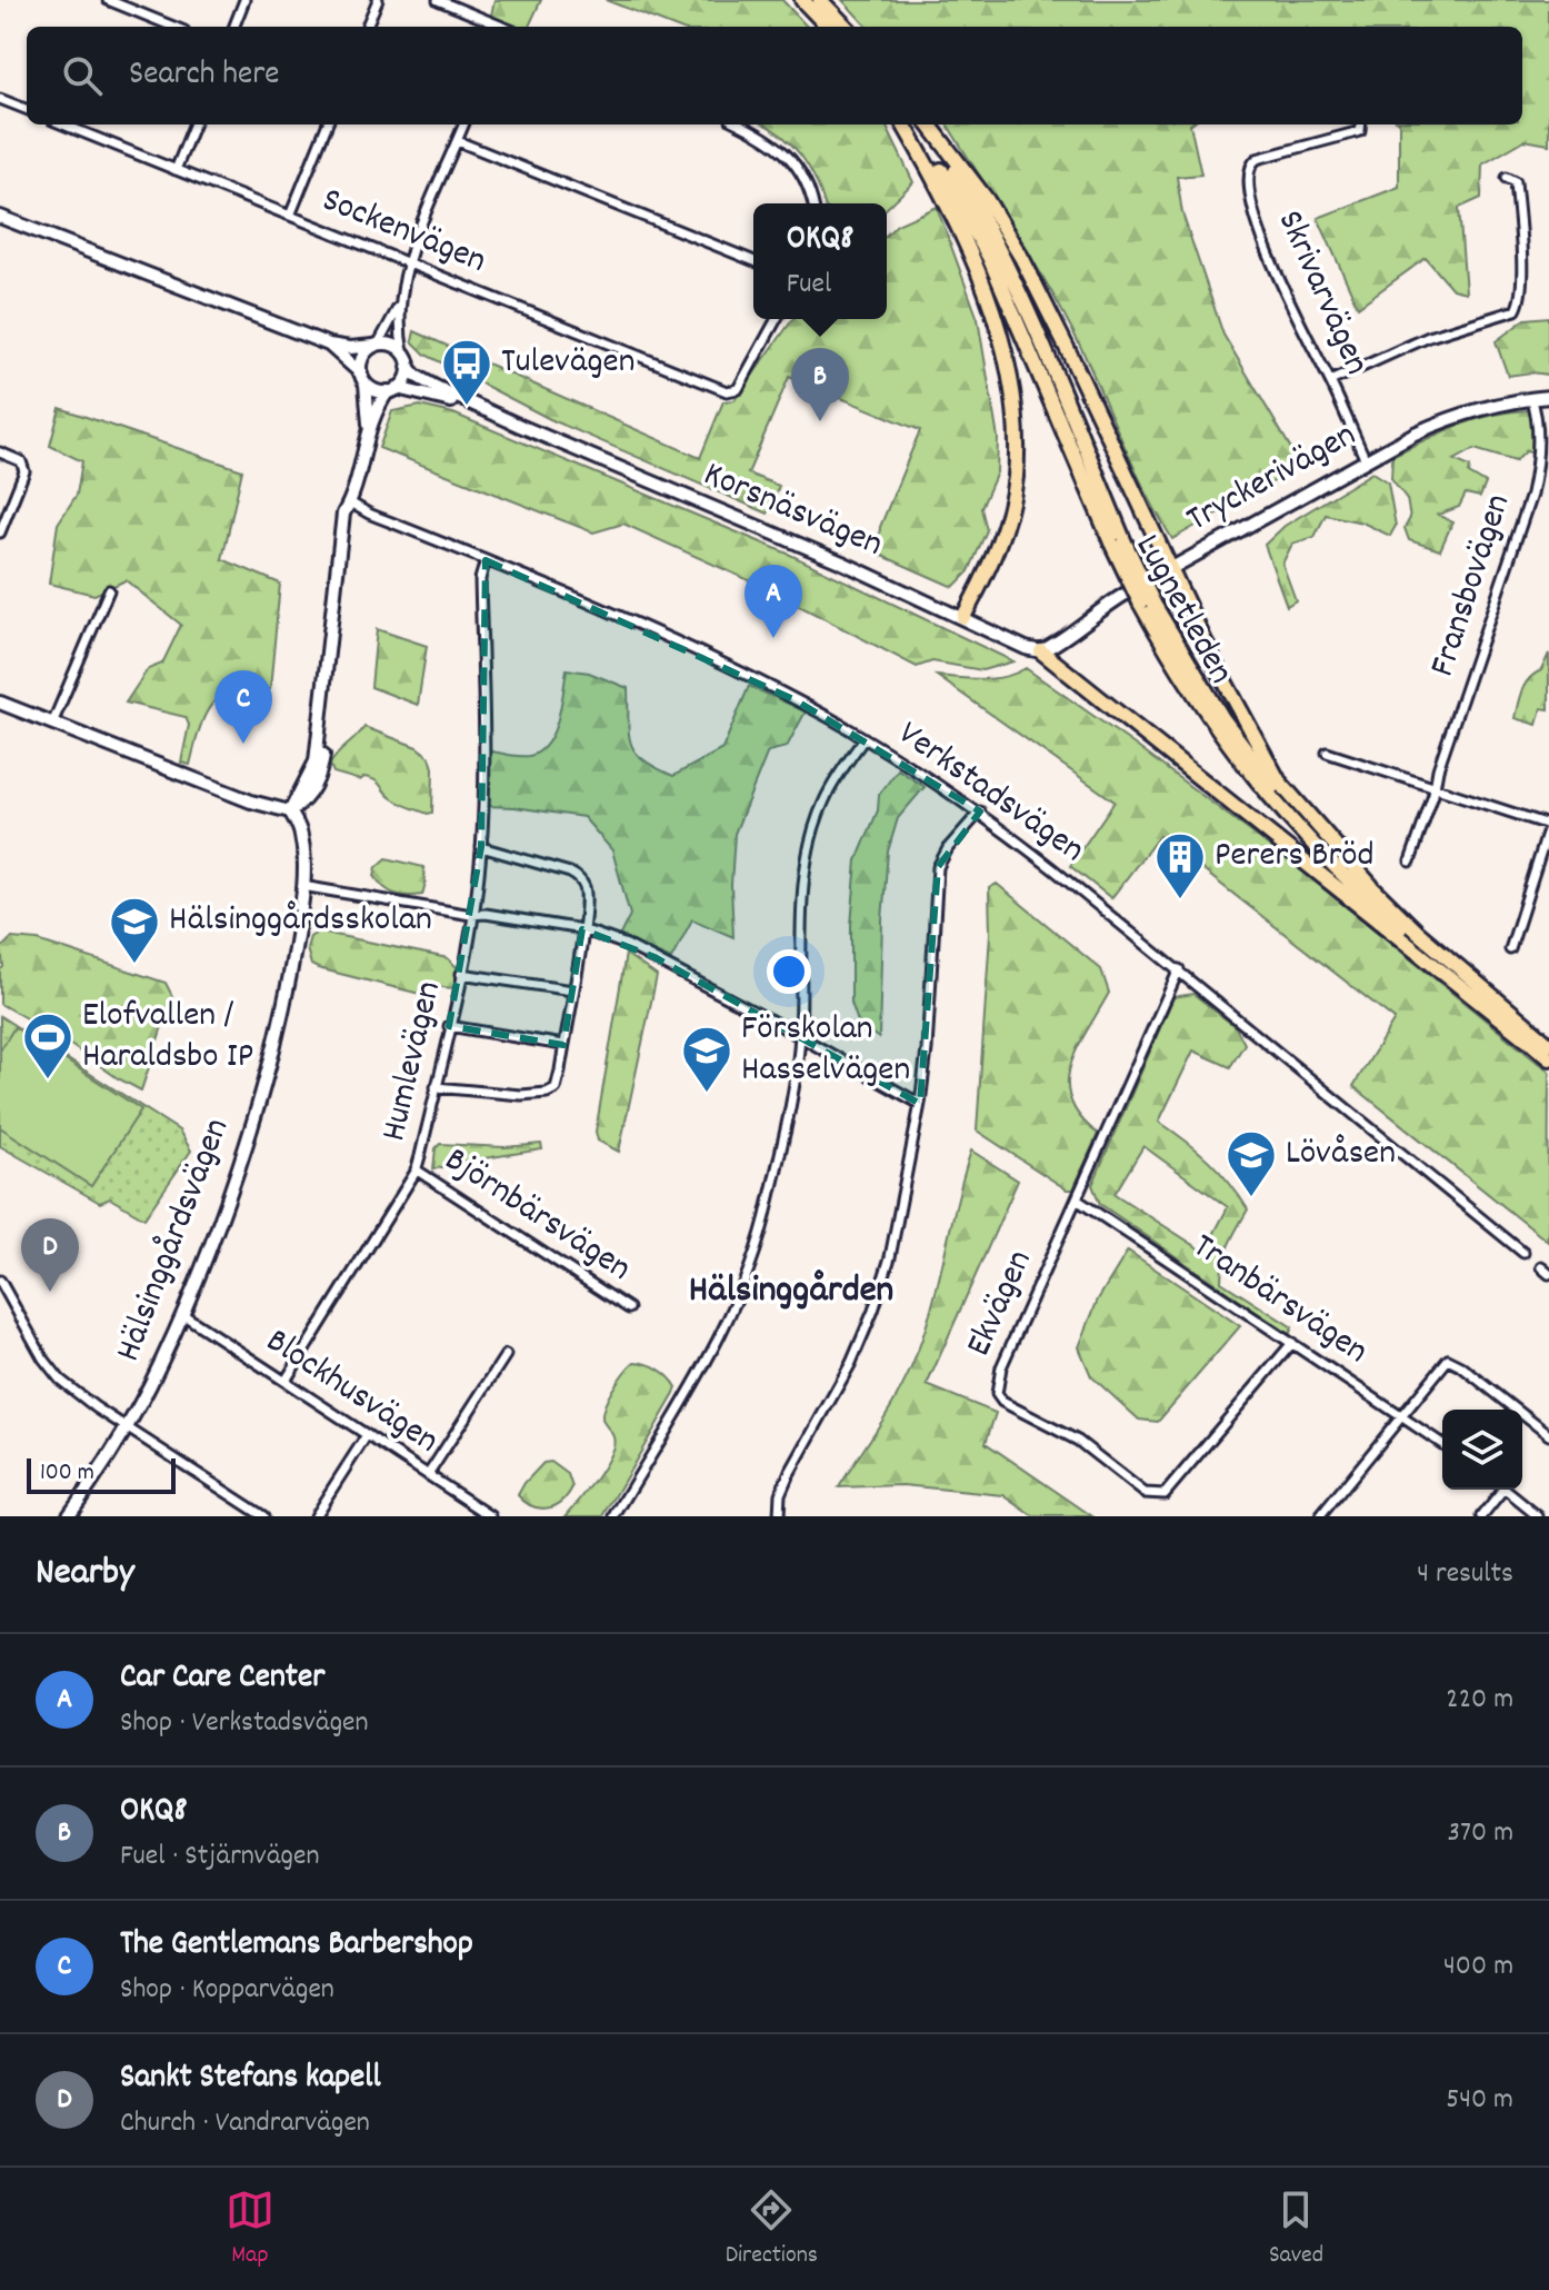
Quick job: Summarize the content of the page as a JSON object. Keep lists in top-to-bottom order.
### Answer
{
  "streets": {
    "highway": ["Lugnetleden"],
    "street": [
      "Sockenvägen",
      "Skrivarvägen",
      "Tryckerivägen",
      "Korsnäsvägen",
      "Fransbovägen",
      "Verkstadsvägen",
      "Humlevägen",
      "Björnbärsvägen",
      "Hälsinggårdsvägen",
      "Tranbärsvägen",
      "Ekvägen",
      "Blockhusvägen"
    ]
  },
  "crossings": [
    ["Skrivarvägen", "Tryckerivägen"],
    ["Tryckerivägen", "Korsnäsvägen"],
    ["Tryckerivägen", "Fransbovägen"],
    ["Verkstadsvägen", "Humlevägen"],
    ["Verkstadsvägen", "Ekvägen"],
    ["Humlevägen", "Björnbärsvägen"],
    ["Humlevägen", "Blockhusvägen"],
    ["Hälsinggårdsvägen", "Blockhusvägen"],
    ["Tranbärsvägen", "Ekvägen"]
  ],
  "districts": ["Hälsinggården"],
  "places": {
    "bus stop": ["Tulevägen"],
    "building": ["Perers Bröd"],
    "school or university": ["Hälsinggårdsskolan", "Förskolan Hasselvägen", "Lövåsen"],
    "sports": ["Elofvallen / Haraldsbo IP"]
  },
  "scale_bar": "100 m",
  "page": {
    "search": "Search here",
    "popup": ["OKQ8", "Fuel"],
    "pins": [
      "B",
      "A",
      "C",
      "D"
    ],
    "scale": "100 m",
    "heading": ["Nearby", "4 results"],
    "list": [
      {
        "mark": "A",
        "name": "Car Care Center",
        "note": "Shop · Verkstadsvägen",
        "value": "220 m"
      },
      {
        "mark": "B",
        "name": "OKQ8",
        "note": "Fuel · Stjärnvägen",
        "value": "370 m"
      },
      {
        "mark": "C",
        "name": "The Gentlemans Barbershop",
        "note": "Shop · Kopparvägen",
        "value": "400 m"
      },
      {
        "mark": "D",
        "name": "Sankt Stefans kapell",
        "note": "Church · Vandrarvägen",
        "value": "540 m"
      }
    ],
    "nav": ["Map", "Directions", "Saved"]
  }
}
